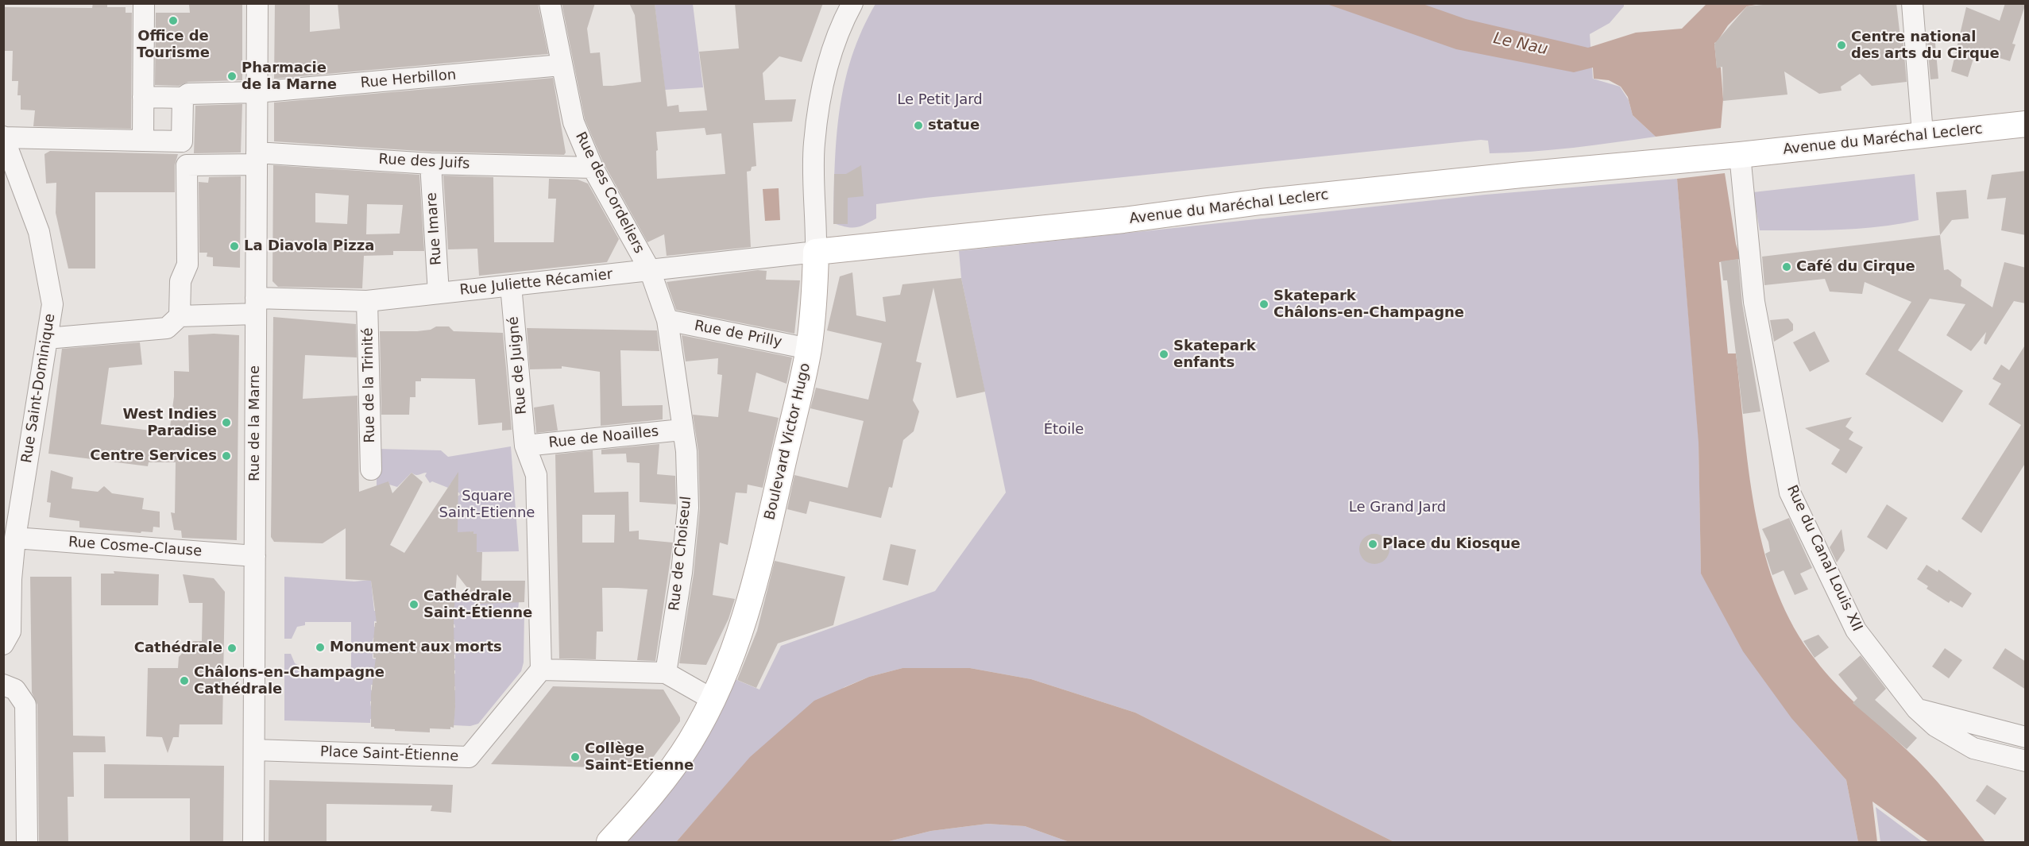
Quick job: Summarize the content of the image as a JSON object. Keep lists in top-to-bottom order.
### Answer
{
  "streets": {
    "main road": ["Avenue du Maréchal Leclerc", "Boulevard Victor Hugo"],
    "street": [
      "Rue Herbillon",
      "Rue des Juifs",
      "Rue des Cordeliers",
      "Rue Imare",
      "Rue Juliette Récamier",
      "Rue de Prilly",
      "Rue de Juigné",
      "Rue de la Trinité",
      "Rue Saint-Dominique",
      "Rue de la Marne",
      "Rue de Noailles",
      "Rue Cosme-Clause",
      "Rue de Choiseul",
      "Rue du Canal Louis XII",
      "Place Saint-Étienne"
    ]
  },
  "crossings": [
    ["Rue Herbillon", "Rue des Cordeliers"],
    ["Rue Herbillon", "Rue de la Marne"],
    ["Avenue du Maréchal Leclerc", "Rue Juliette Récamier"],
    ["Avenue du Maréchal Leclerc", "Boulevard Victor Hugo"],
    ["Avenue du Maréchal Leclerc", "Rue du Canal Louis XII"],
    ["Rue des Juifs", "Rue des Cordeliers"],
    ["Rue des Juifs", "Rue Imare"],
    ["Rue des Juifs", "Rue Juliette Récamier"],
    ["Rue des Juifs", "Rue de la Marne"],
    ["Rue des Cordeliers", "Rue Juliette Récamier"],
    ["Rue des Cordeliers", "Rue de Prilly"],
    ["Rue des Cordeliers", "Rue de Choiseul"],
    ["Rue Imare", "Rue Juliette Récamier"],
    ["Rue Juliette Récamier", "Rue de Juigné"],
    ["Rue Juliette Récamier", "Rue de la Trinité"],
    ["Rue Juliette Récamier", "Rue de la Marne"],
    ["Rue Juliette Récamier", "Boulevard Victor Hugo"],
    ["Rue de Prilly", "Boulevard Victor Hugo"],
    ["Rue de Prilly", "Rue de Choiseul"],
    ["Rue de Juigné", "Rue de Noailles"],
    ["Rue de Juigné", "Place Saint-Étienne"],
    ["Rue Saint-Dominique", "Rue Cosme-Clause"],
    ["Rue de la Marne", "Rue Cosme-Clause"],
    ["Rue de la Marne", "Place Saint-Étienne"],
    ["Rue de Noailles", "Rue de Choiseul"]
  ],
  "water": ["Le Nau"],
  "parks": [
    "Le Petit Jard",
    "Étoile",
    "Square Saint-Etienne",
    "Le Grand Jard"
  ],
  "places": [
    "Office de Tourisme",
    "Centre national des arts du Cirque",
    "Pharmacie de la Marne",
    "statue",
    "La Diavola Pizza",
    "Café du Cirque",
    "Skatepark Châlons-en-Champagne",
    "Skatepark enfants",
    "West Indies Paradise",
    "Centre Services",
    "Place du Kiosque",
    "Cathédrale Saint-Étienne",
    "Monument aux morts",
    "Cathédrale",
    "Châlons-en-Champagne Cathédrale",
    "Collège Saint-Etienne"
  ]
}
